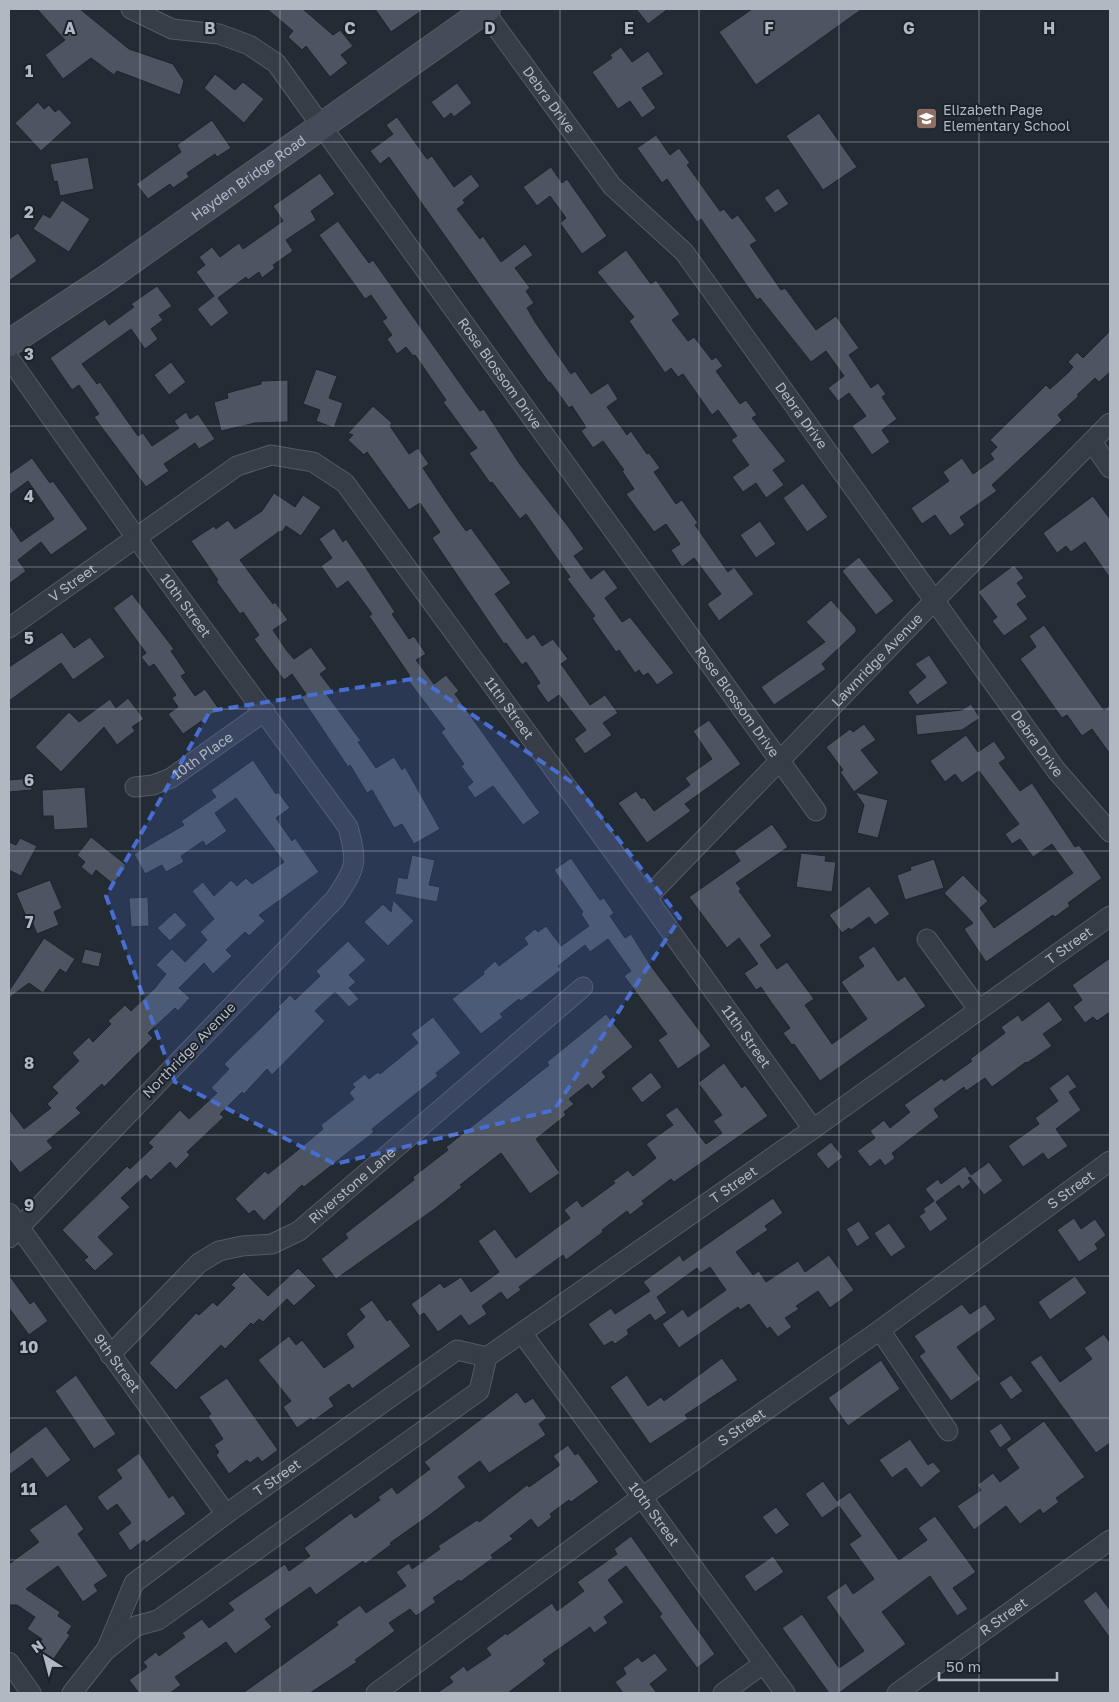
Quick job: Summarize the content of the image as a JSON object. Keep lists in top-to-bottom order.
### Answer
{
  "streets": {
    "street": [
      "Debra Drive",
      "Hayden Bridge Road",
      "Rose Blossom Drive",
      "V Street",
      "10th Street",
      "Lawnridge Avenue",
      "11th Street",
      "10th Place",
      "T Street",
      "Northridge Avenue",
      "Riverstone Lane",
      "S Street",
      "9th Street",
      "R Street"
    ]
  },
  "crossings": [
    ["Debra Drive", "Hayden Bridge Road"],
    ["Debra Drive", "Lawnridge Avenue"],
    ["Hayden Bridge Road", "Rose Blossom Drive"],
    ["Rose Blossom Drive", "Lawnridge Avenue"],
    ["V Street", "10th Street"],
    ["V Street", "11th Street"],
    ["10th Street", "11th Street"],
    ["10th Street", "10th Place"],
    ["10th Street", "T Street"],
    ["10th Street", "Northridge Avenue"],
    ["10th Street", "S Street"],
    ["Lawnridge Avenue", "11th Street"],
    ["11th Street", "T Street"],
    ["T Street", "9th Street"],
    ["Northridge Avenue", "9th Street"],
    ["Riverstone Lane", "9th Street"]
  ],
  "places": {
    "school or university": ["Elizabeth Page Elementary School"]
  },
  "scale_bar": "50 m",
  "north": "top left",
  "grid": {
    "columns": [
      "A",
      "B",
      "C",
      "D",
      "E",
      "F",
      "G",
      "H"
    ],
    "rows": [
      "1",
      "2",
      "3",
      "4",
      "5",
      "6",
      "7",
      "8",
      "9",
      "10",
      "11"
    ]
  }
}
